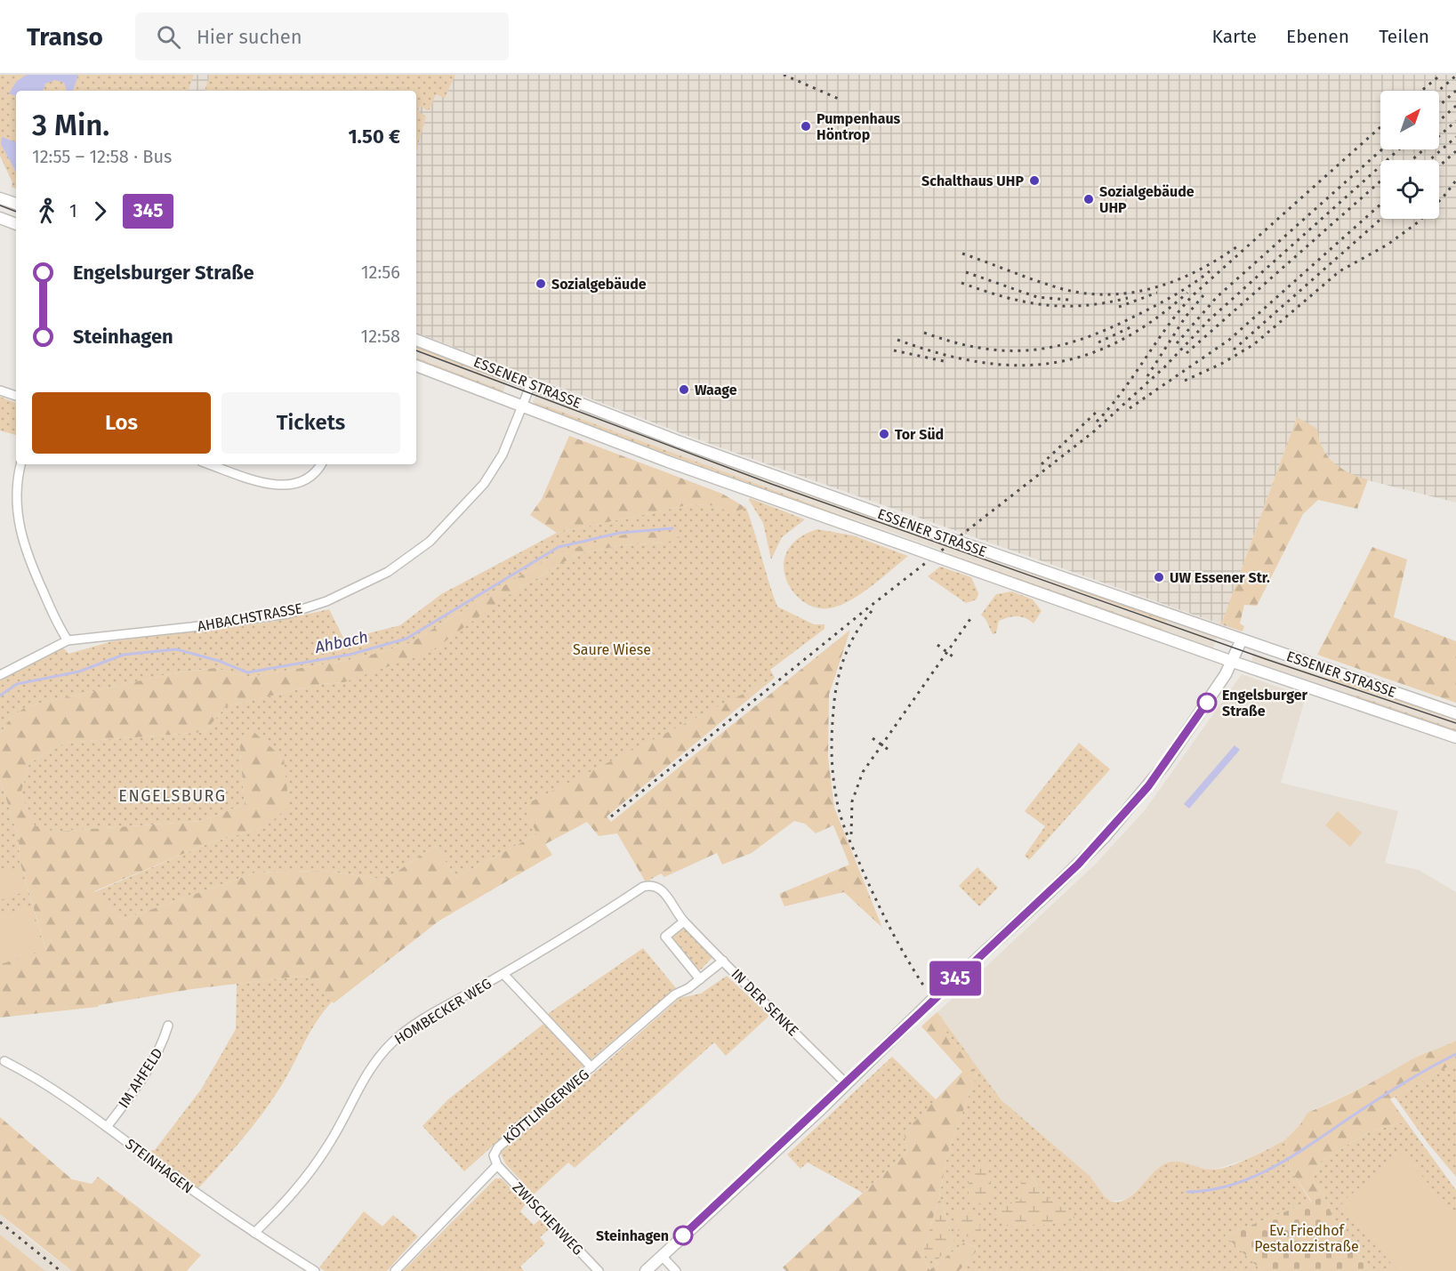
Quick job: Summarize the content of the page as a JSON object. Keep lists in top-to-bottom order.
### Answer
{
  "streets": {
    "main road": ["ESSENER STRASSE"],
    "street": [
      "AHBACHSTRASSE",
      "IN DER SENKE",
      "HOMBECKER WEG",
      "IM AHFELD",
      "KÖTTLINGERWEG",
      "STEINHAGEN",
      "ZWISCHENWEG"
    ]
  },
  "crossings": [
    ["ESSENER STRASSE", "AHBACHSTRASSE"],
    ["IN DER SENKE", "HOMBECKER WEG"],
    ["IN DER SENKE", "KÖTTLINGERWEG"],
    ["HOMBECKER WEG", "KÖTTLINGERWEG"],
    ["HOMBECKER WEG", "STEINHAGEN"],
    ["IM AHFELD", "STEINHAGEN"],
    ["KÖTTLINGERWEG", "ZWISCHENWEG"]
  ],
  "districts": ["ENGELSBURG"],
  "water": ["Ahbach"],
  "parks": ["Saure Wiese", "Ev. Friedhof Pestalozzistraße"],
  "places": [
    "Pumpenhaus Höntrop",
    "Schalthaus UHP",
    "Sozialgebäude UHP",
    "Sozialgebäude",
    "Waage",
    "Tor Süd",
    "UW Essener Str.",
    "Engelsburger Straße",
    "Steinhagen"
  ],
  "lines": ["bus line 345"],
  "north": "top right",
  "page": {
    "header": "Transo",
    "search": "Hier suchen",
    "nav": ["Karte", "Ebenen", "Teilen"],
    "on_map": "345",
    "heading": ["3 Min.", "12:55 – 12:58 · Bus", "1.50 €"],
    "legs": ["1", "345"],
    "list": [
      {
        "name": "Engelsburger Straße",
        "value": "12:56"
      },
      {
        "name": "Steinhagen",
        "value": "12:58"
      }
    ],
    "buttons": ["Los", "Tickets"]
  }
}
